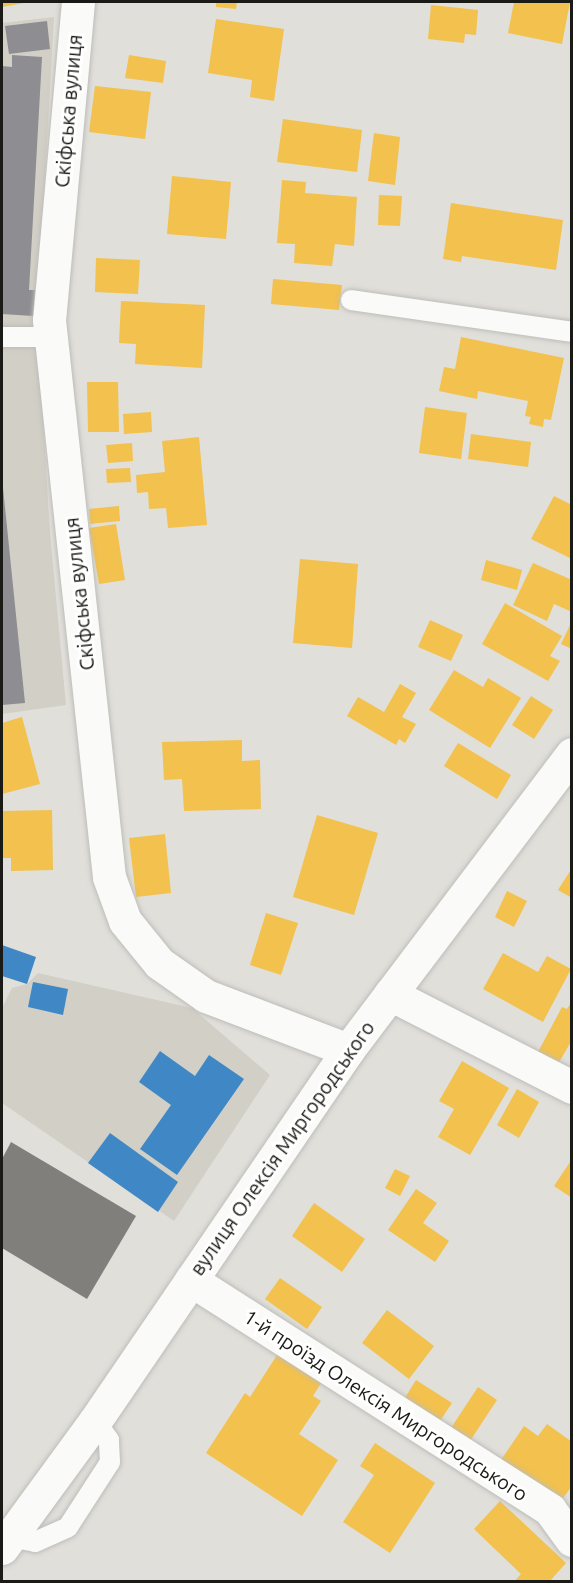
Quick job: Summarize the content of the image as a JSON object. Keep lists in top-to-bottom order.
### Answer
{
  "streets": {
    "street": ["Скіфська вулиця", "вулиця Олексія Миргородського", "1-й проїзд Олексія Миргородського"]
  },
  "crossings": [
    ["Скіфська вулиця", "вулиця Олексія Миргородського"],
    ["вулиця Олексія Миргородського", "1-й проїзд Олексія Миргородського"]
  ]
}
